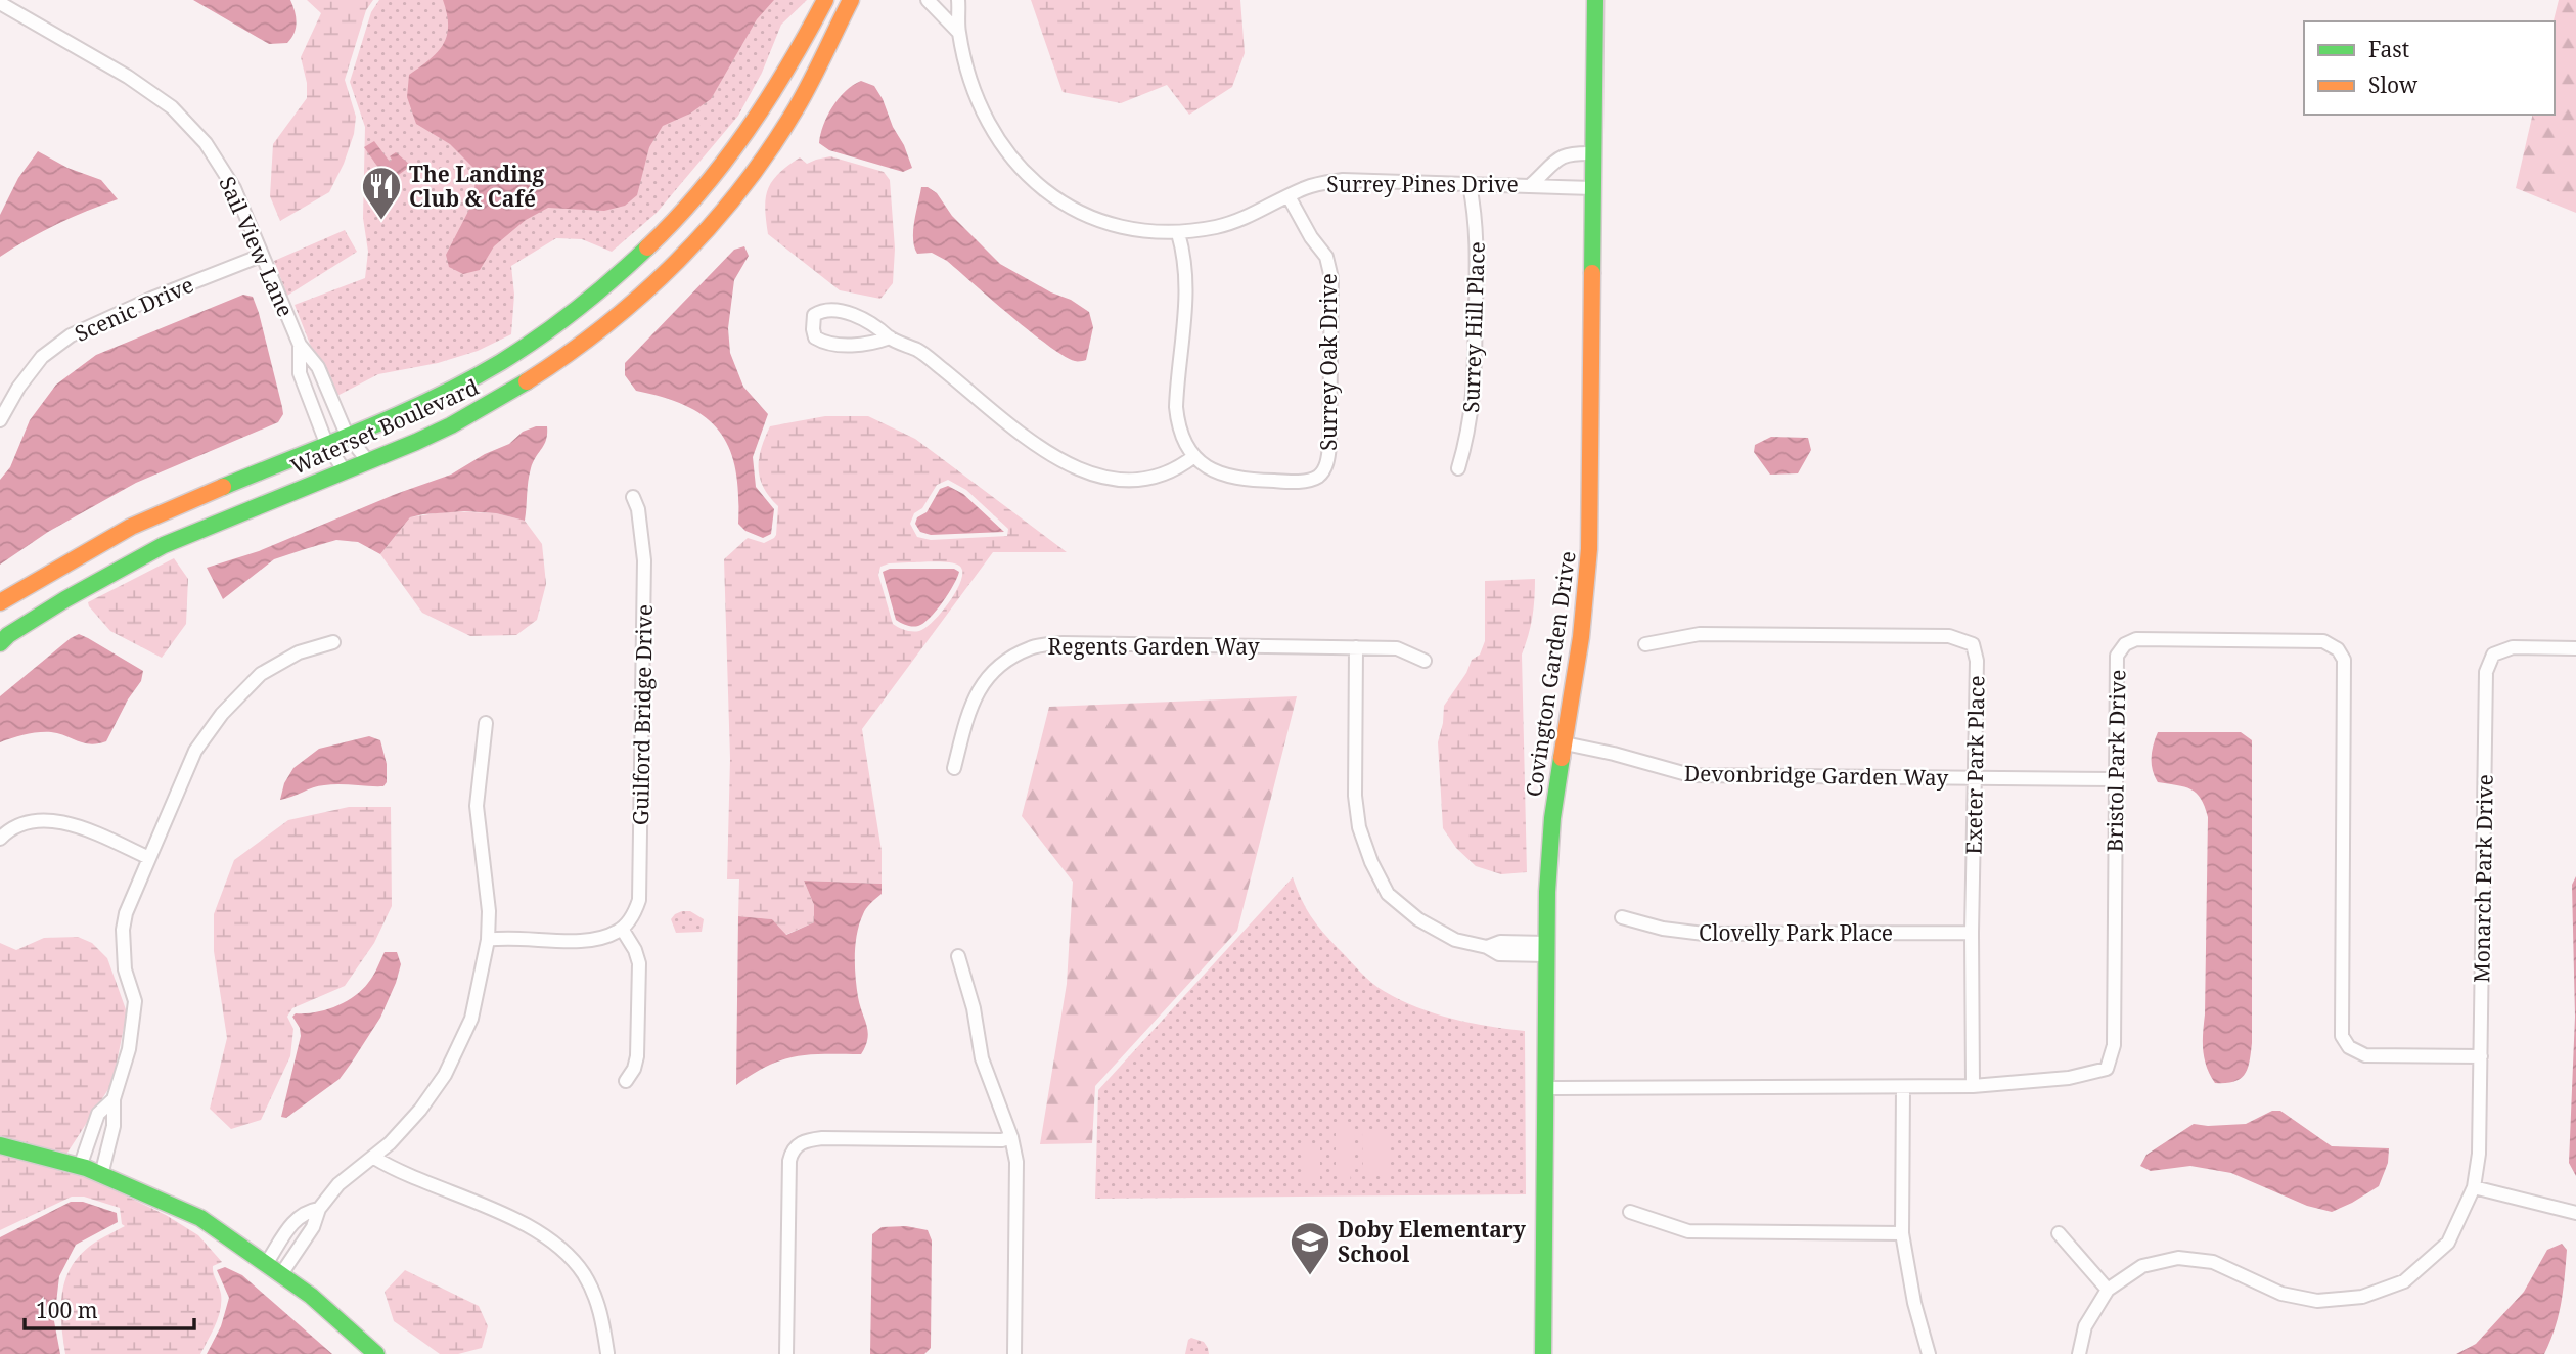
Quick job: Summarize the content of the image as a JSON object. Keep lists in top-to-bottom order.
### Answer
{
  "streets": {
    "street": [
      "Surrey Pines Drive",
      "Sail View Lane",
      "Scenic Drive",
      "Surrey Hill Place",
      "Surrey Oak Drive",
      "Waterset Boulevard",
      "Regents Garden Way",
      "Covington Garden Drive",
      "Guilford Bridge Drive",
      "Bristol Park Drive",
      "Exeter Park Place",
      "Devonbridge Garden Way",
      "Monarch Park Drive",
      "Clovelly Park Place"
    ]
  },
  "crossings": [
    ["Surrey Pines Drive", "Surrey Hill Place"],
    ["Surrey Pines Drive", "Surrey Oak Drive"],
    ["Surrey Pines Drive", "Covington Garden Drive"],
    ["Sail View Lane", "Scenic Drive"],
    ["Sail View Lane", "Waterset Boulevard"],
    ["Covington Garden Drive", "Bristol Park Drive"],
    ["Covington Garden Drive", "Devonbridge Garden Way"],
    ["Bristol Park Drive", "Exeter Park Place"],
    ["Bristol Park Drive", "Devonbridge Garden Way"],
    ["Bristol Park Drive", "Monarch Park Drive"],
    ["Exeter Park Place", "Devonbridge Garden Way"],
    ["Exeter Park Place", "Clovelly Park Place"]
  ],
  "places": {
    "restaurant": ["The Landing Club & Café"],
    "school or university": ["Doby Elementary School"]
  },
  "legend": ["Fast", "Slow"],
  "scale_bar": "100 m"
}
